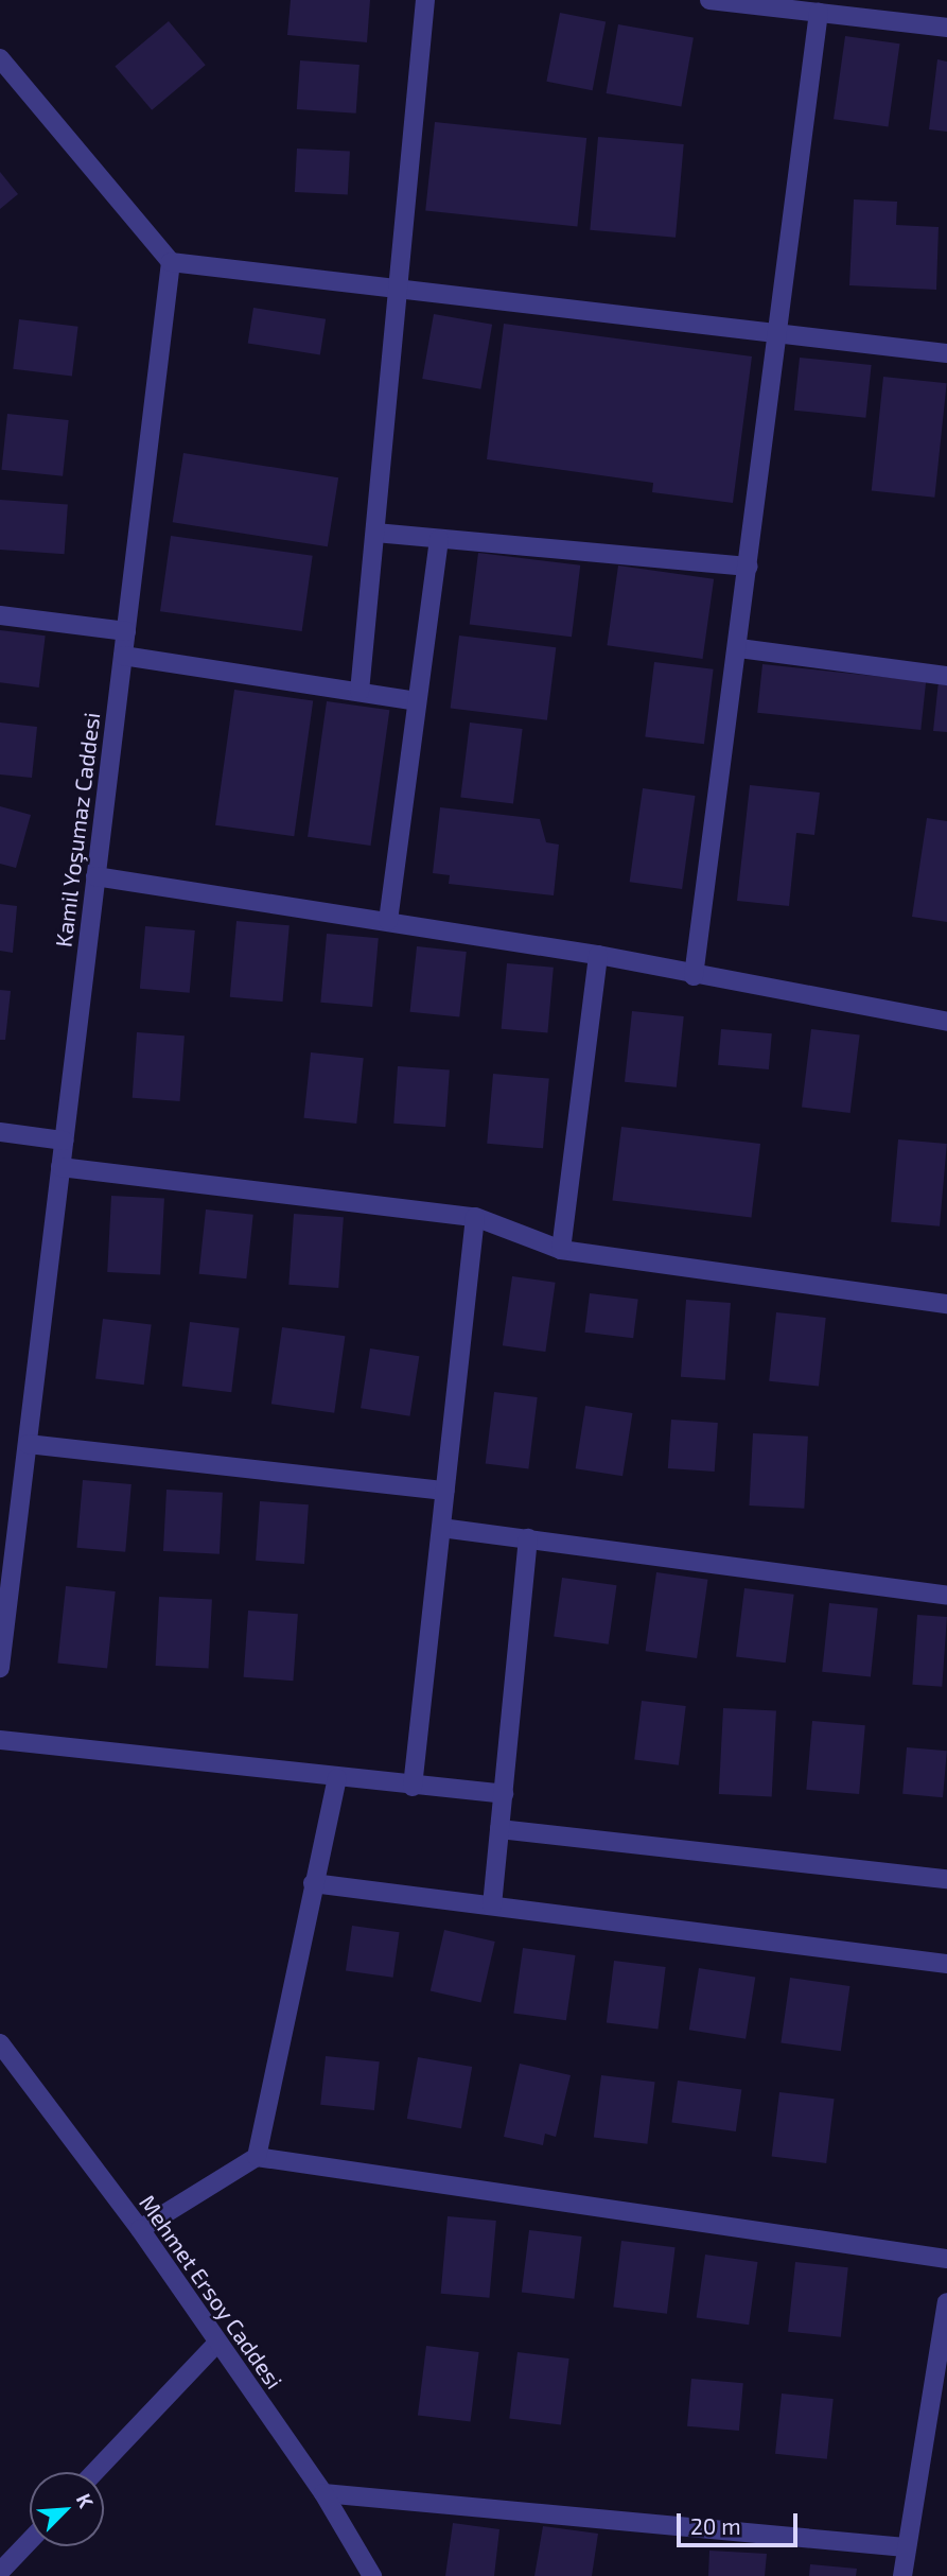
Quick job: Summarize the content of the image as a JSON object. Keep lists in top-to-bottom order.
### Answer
{
  "streets": {
    "street": ["Kamil Yoşumaz Caddesi", "Mehmet Ersoy Caddesi"]
  },
  "scale_bar": "20 m",
  "north": "top right"
}
